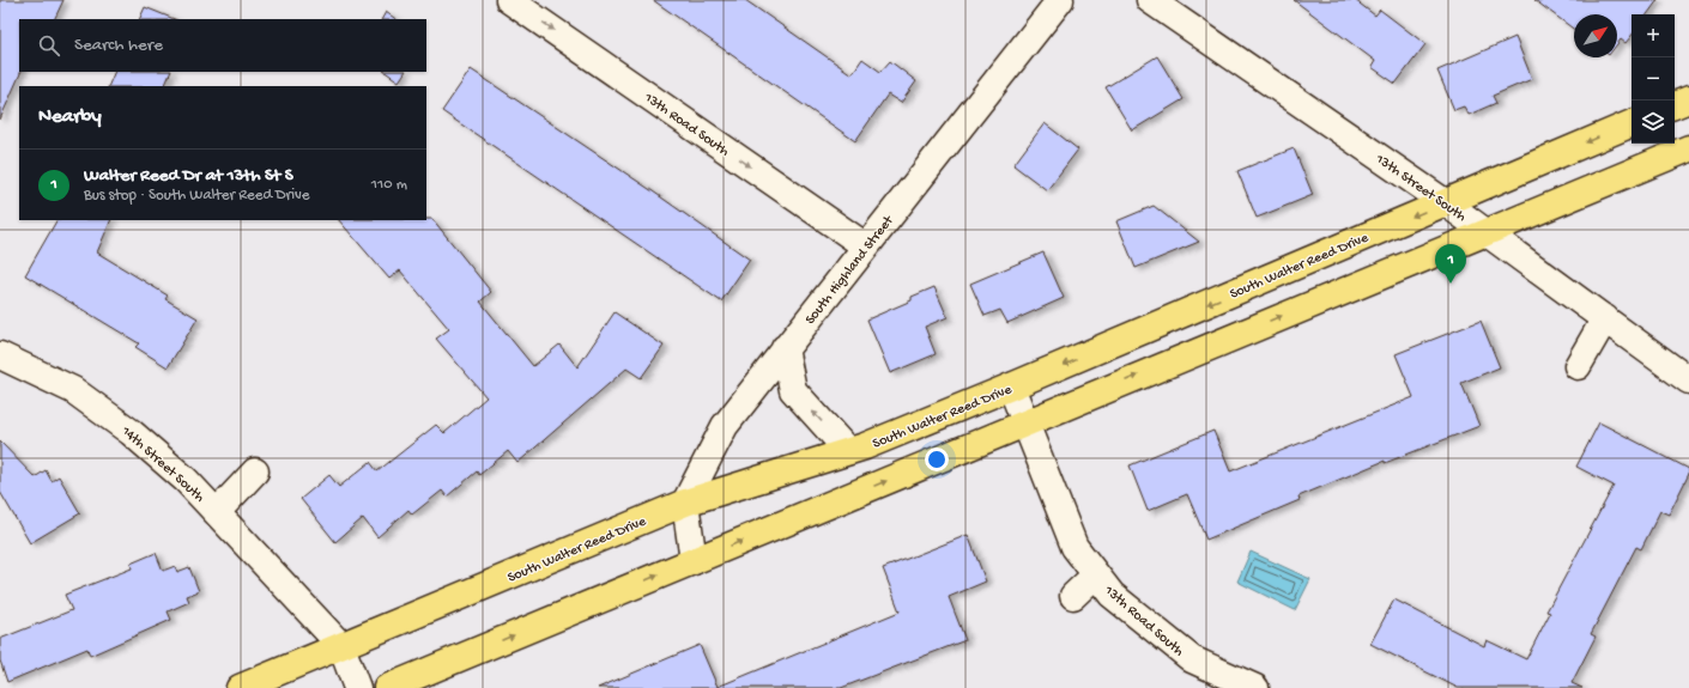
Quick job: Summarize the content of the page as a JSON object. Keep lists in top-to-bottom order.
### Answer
{
  "streets": {
    "main road": ["South Walter Reed Drive"],
    "street": [
      "13th Road South",
      "13th Street South",
      "South Highland Street",
      "14th Street South"
    ]
  },
  "crossings": [
    ["13th Road South", "South Walter Reed Drive"],
    ["13th Road South", "South Highland Street"],
    ["13th Street South", "South Walter Reed Drive"],
    ["South Walter Reed Drive", "South Highland Street"],
    ["South Walter Reed Drive", "14th Street South"]
  ],
  "one_way": ["13th Road South"],
  "north": "top right",
  "page": {
    "map_buttons": ["+", "−"],
    "search": "Search here",
    "heading": "Nearby",
    "list": [
      {
        "mark": "1",
        "name": "Walter Reed Dr at 13th St S",
        "note": "Bus stop · South Walter Reed Drive",
        "value": "110 m"
      }
    ],
    "pins": "1"
  }
}
